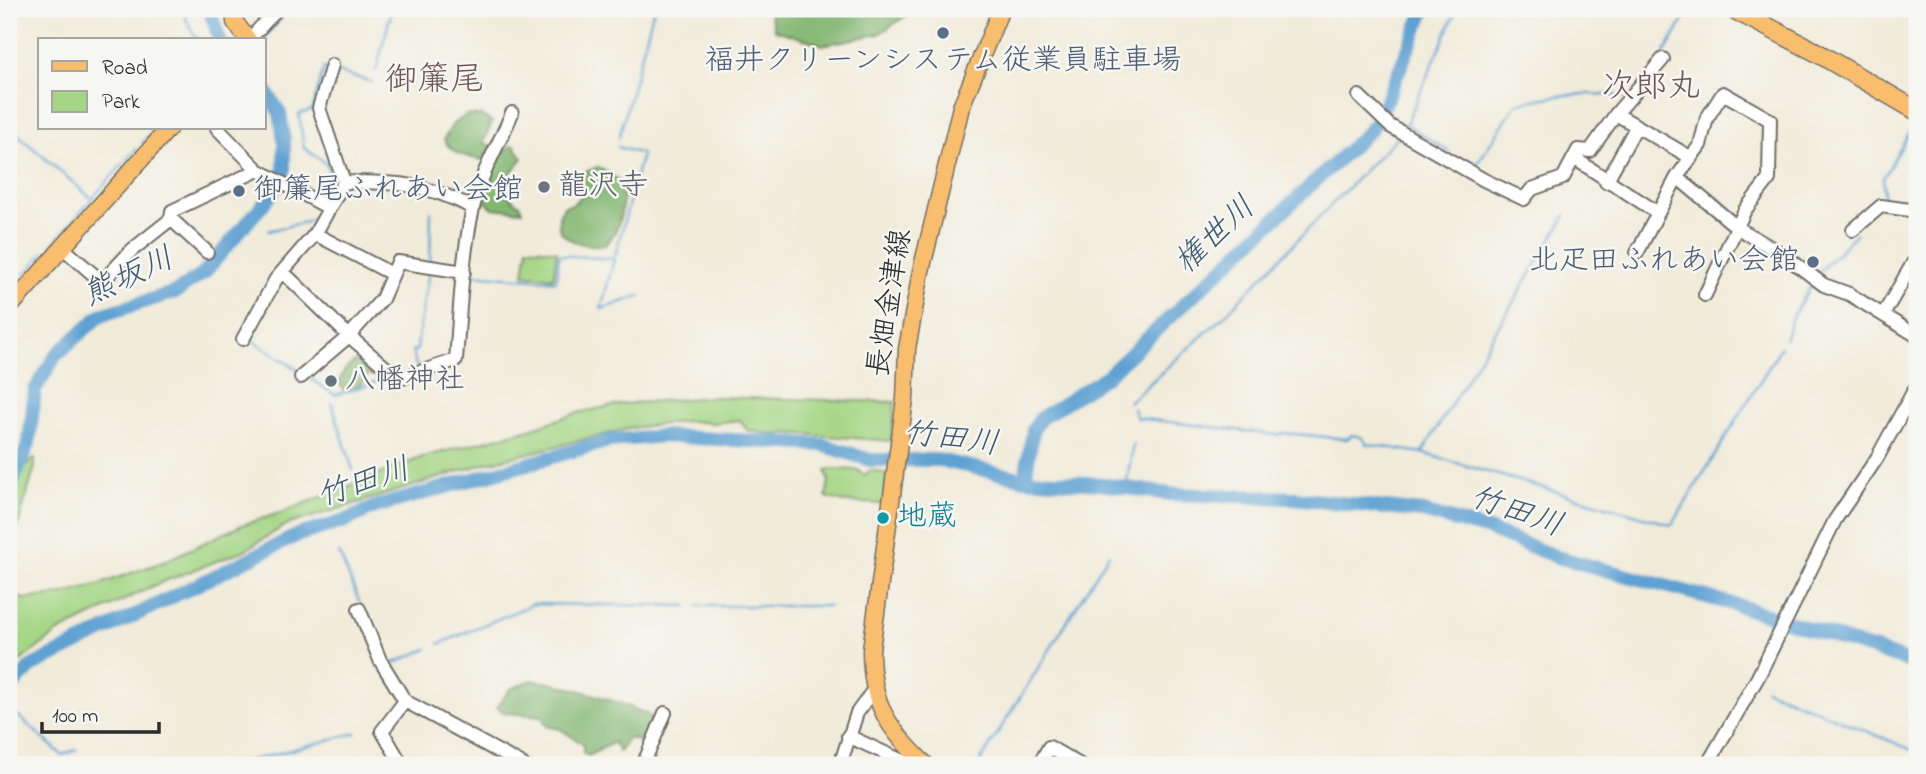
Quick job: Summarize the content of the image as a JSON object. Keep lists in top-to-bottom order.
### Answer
{
  "streets": {
    "main road": ["長畑金津線"]
  },
  "districts": ["御簾尾", "次郎丸"],
  "water": ["権世川", "熊坂川", "竹田川"],
  "places": [
    "福井クリーンシステム従業員駐車場",
    "龍沢寺",
    "御簾尾ふれあい会館",
    "北疋田ふれあい会館",
    "八幡神社",
    "地蔵"
  ],
  "legend": ["Road", "Park"],
  "scale_bar": "100 m"
}
